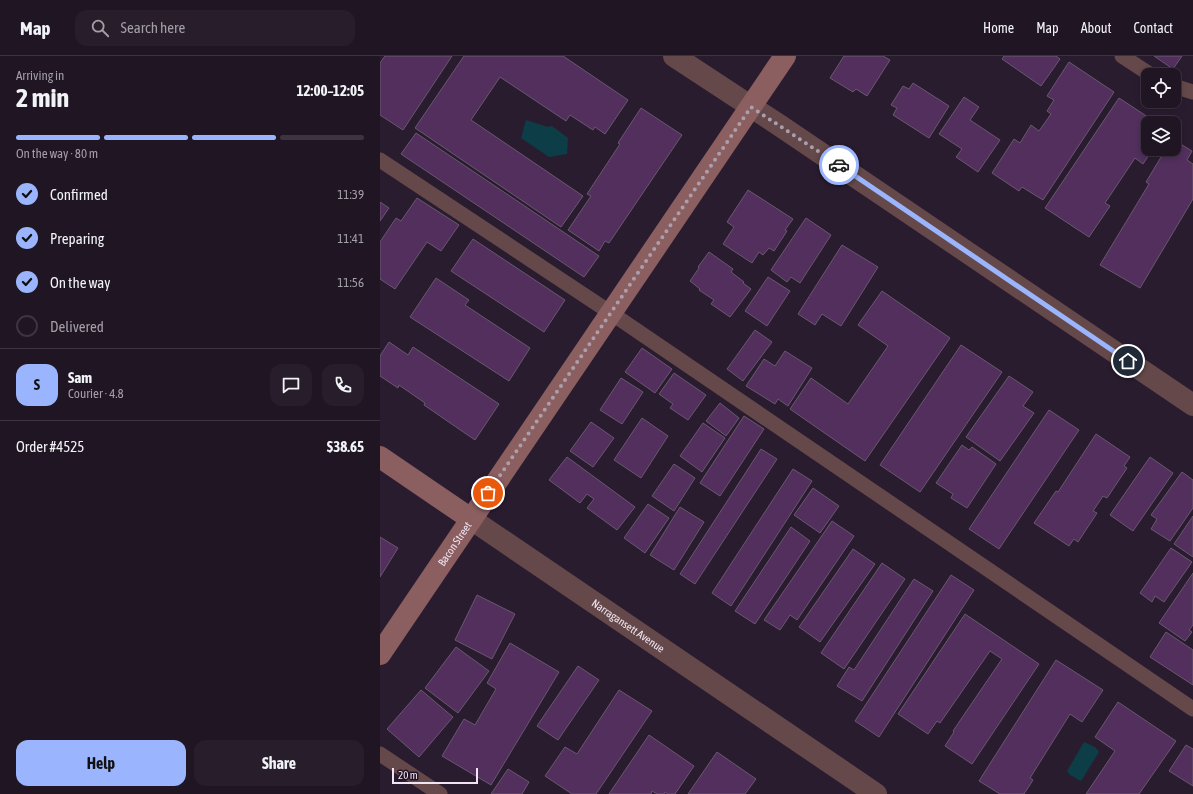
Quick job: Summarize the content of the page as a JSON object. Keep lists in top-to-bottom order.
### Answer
{
  "streets": {
    "street": ["Bacon Street", "Narragansett Avenue"]
  },
  "crossings": [
    ["Bacon Street", "Narragansett Avenue"]
  ],
  "scale_bar": "20 m",
  "page": {
    "header": "Map",
    "search": "Search here",
    "nav": [
      "Home",
      "Map",
      "About",
      "Contact"
    ],
    "heading": ["2 min", "Arriving in", "12:00–12:05"],
    "panel": [
      "Sam",
      "Courier · 4.8",
      "Order #4525",
      "$38.65"
    ],
    "bar": "On the way · 80 m",
    "list": [
      ["Confirmed", "11:39"],
      ["Preparing", "11:41"],
      ["On the way", "11:56"],
      "Delivered"
    ],
    "round": "S",
    "buttons": ["Help", "Share"],
    "scale": "20 m"
  }
}
